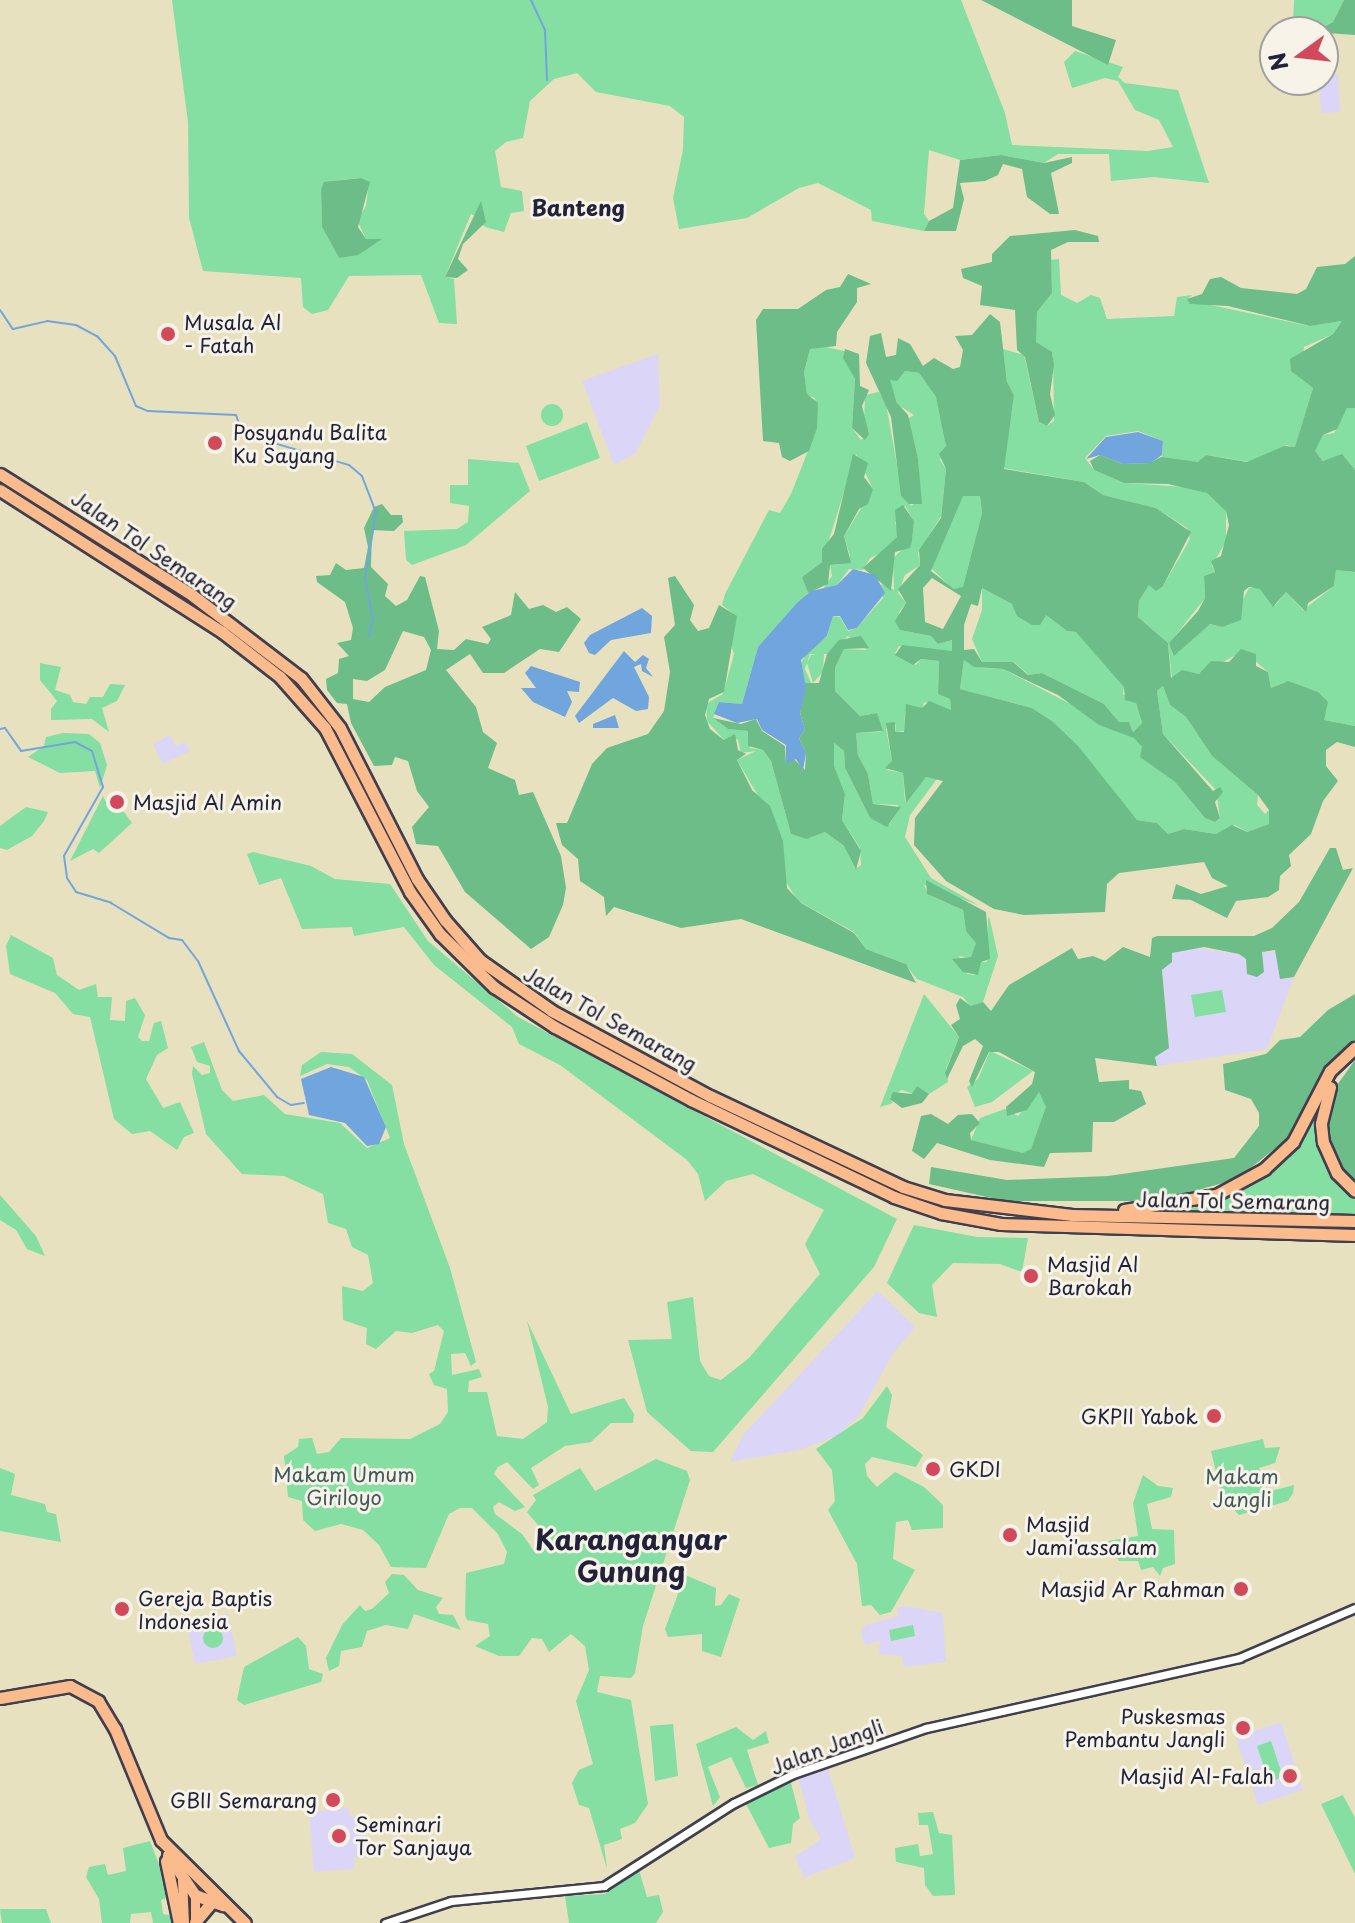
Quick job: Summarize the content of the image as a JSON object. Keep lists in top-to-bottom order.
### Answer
{
  "streets": {
    "highway": ["Jalan Tol Semarang"],
    "street": ["Jalan Jangli"]
  },
  "districts": ["Banteng", "Karanganyar Gunung"],
  "parks": ["Makam Umum Giriloyo", "Makam Jangli"],
  "places": [
    "Musala Al - Fatah",
    "Posyandu Balita Ku Sayang",
    "Masjid Al Amin",
    "Masjid Al Barokah",
    "GKPII Yabok",
    "GKDI",
    "Masjid Jami'assalam",
    "Masjid Ar Rahman",
    "Gereja Baptis Indonesia",
    "Puskesmas Pembantu Jangli",
    "Masjid Al-Falah",
    "GBII Semarang",
    "Seminari Tor Sanjaya"
  ],
  "north": "left"
}
